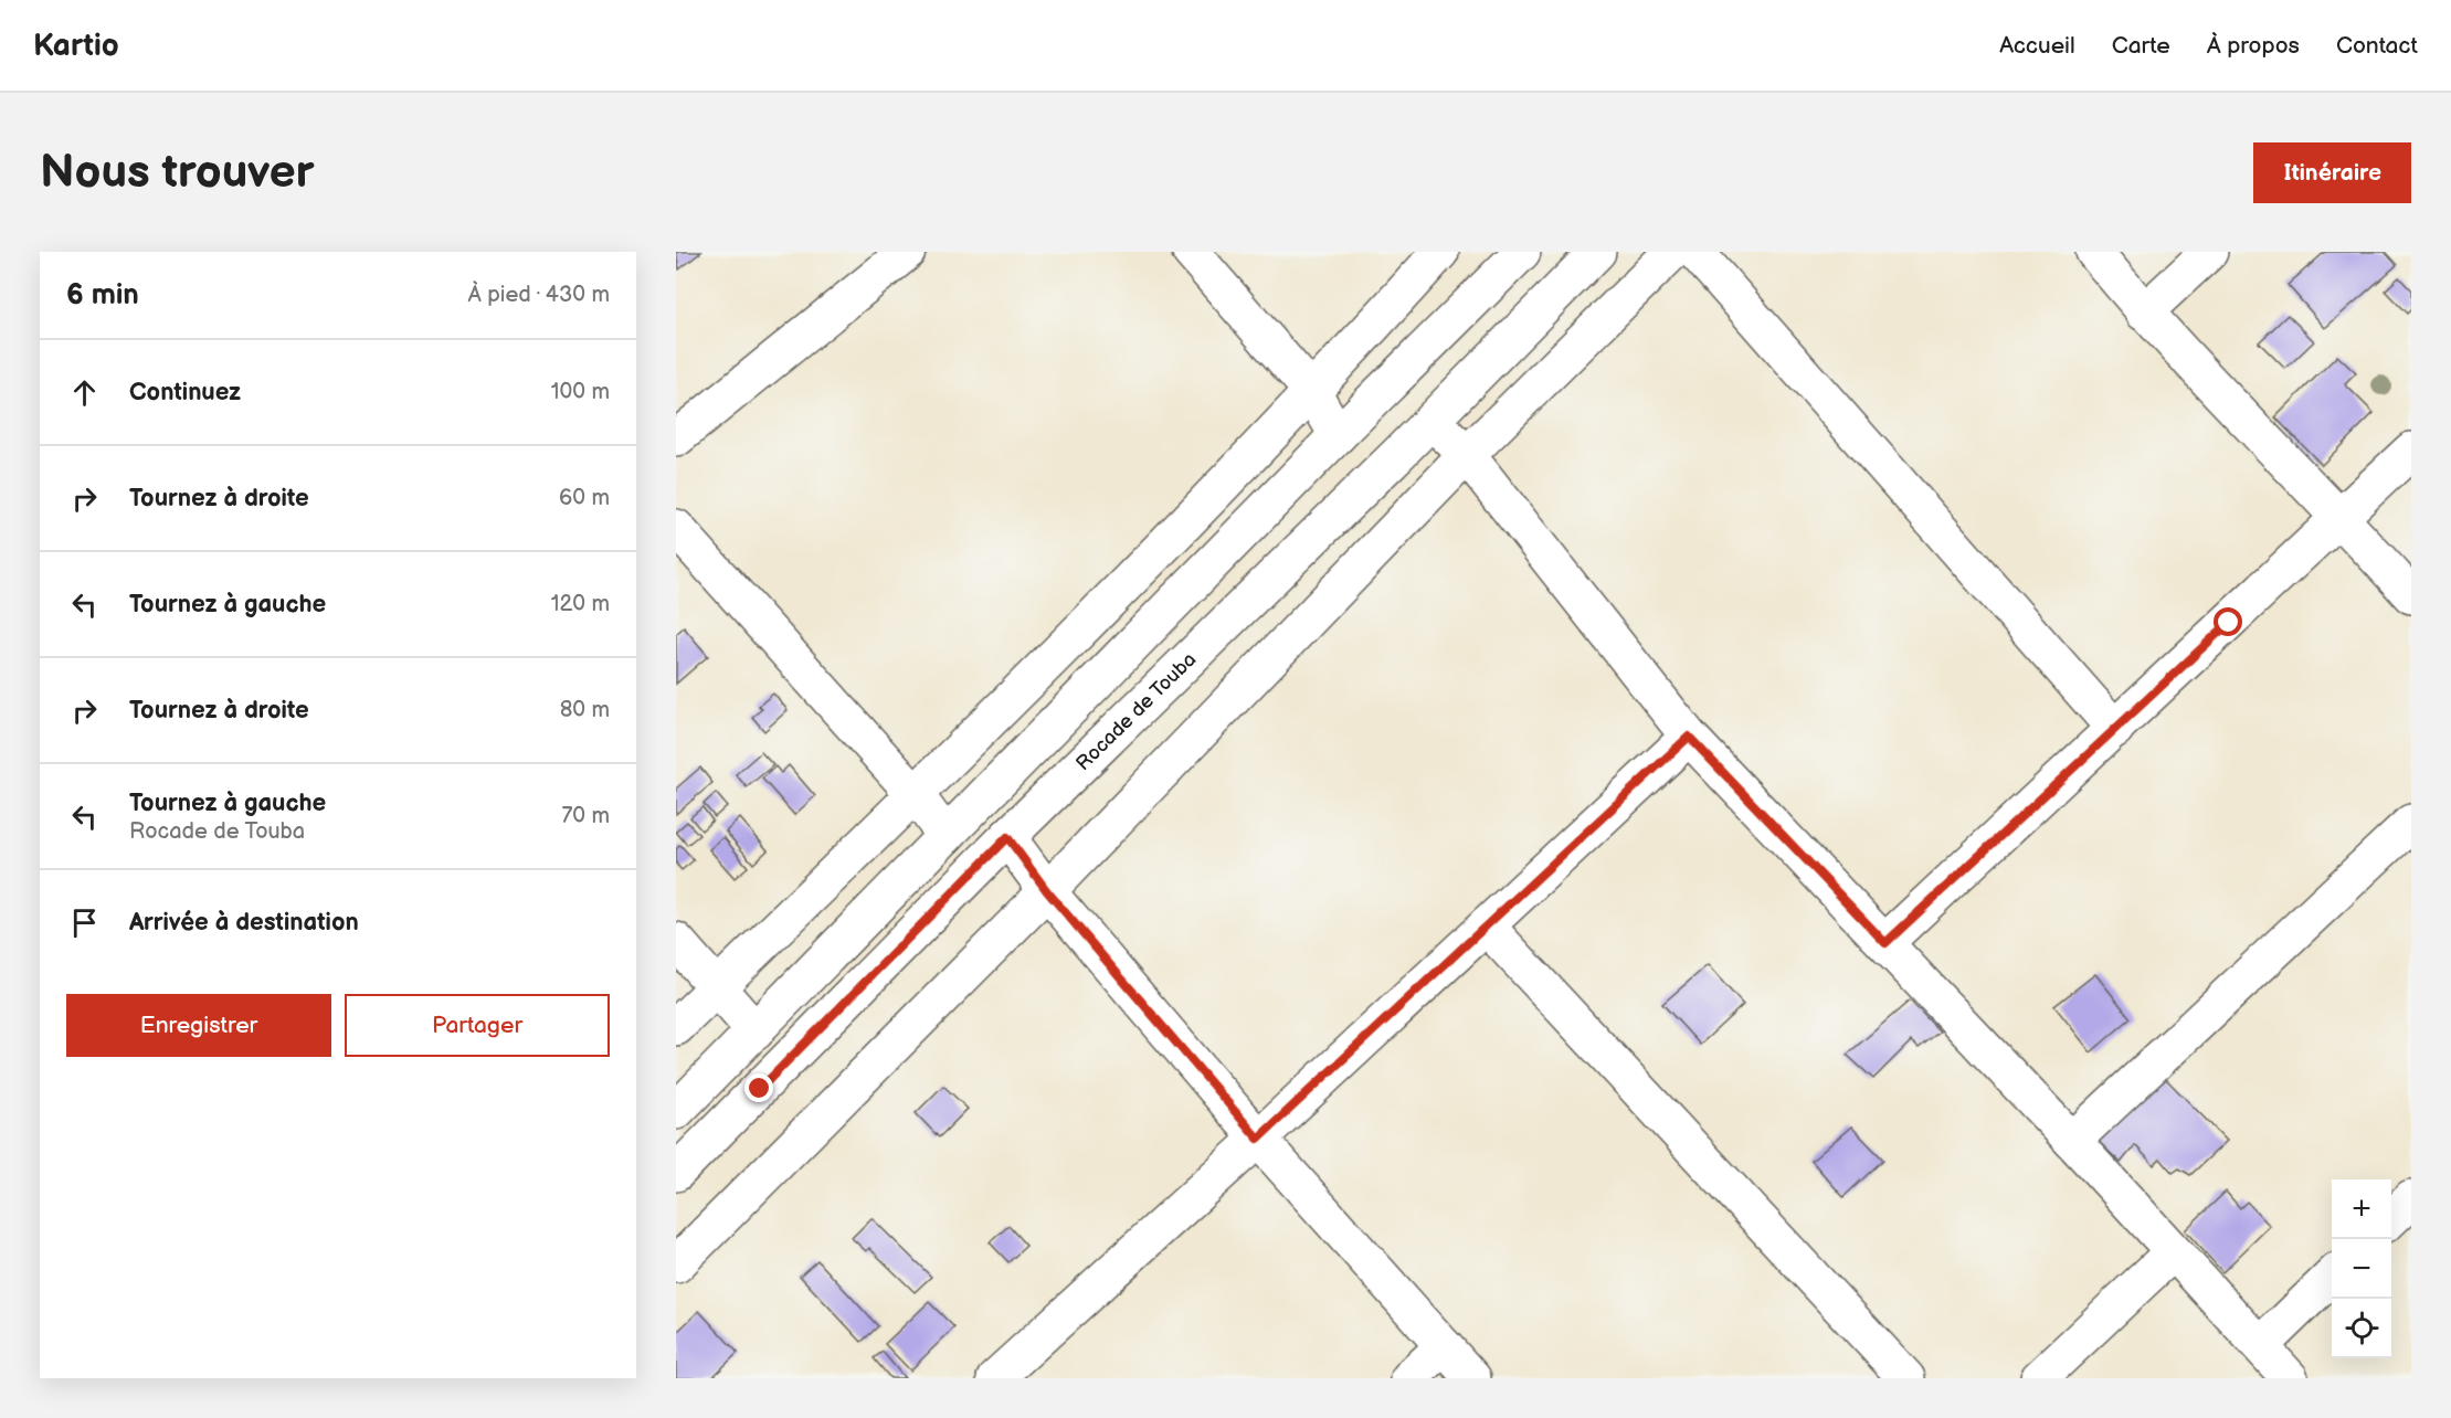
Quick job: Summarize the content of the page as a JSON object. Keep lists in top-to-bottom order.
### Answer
{
  "streets": {
    "street": ["Rocade de Touba"]
  },
  "page": {
    "header": "Kartio",
    "nav": [
      "Accueil",
      "Carte",
      "À propos",
      "Contact"
    ],
    "buttons": [
      "Itinéraire",
      ["Enregistrer", "Partager"]
    ],
    "title": "Nous trouver",
    "heading": ["6 min", "À pied · 430 m"],
    "list": [
      ["Continuez", "100 m"],
      ["Tournez à droite", "60 m"],
      ["Tournez à gauche", "120 m"],
      ["Tournez à droite", "80 m"],
      ["Tournez à gauche", "Rocade de Touba", "70 m"],
      "Arrivée à destination"
    ],
    "map_buttons": ["+", "−"]
  }
}
